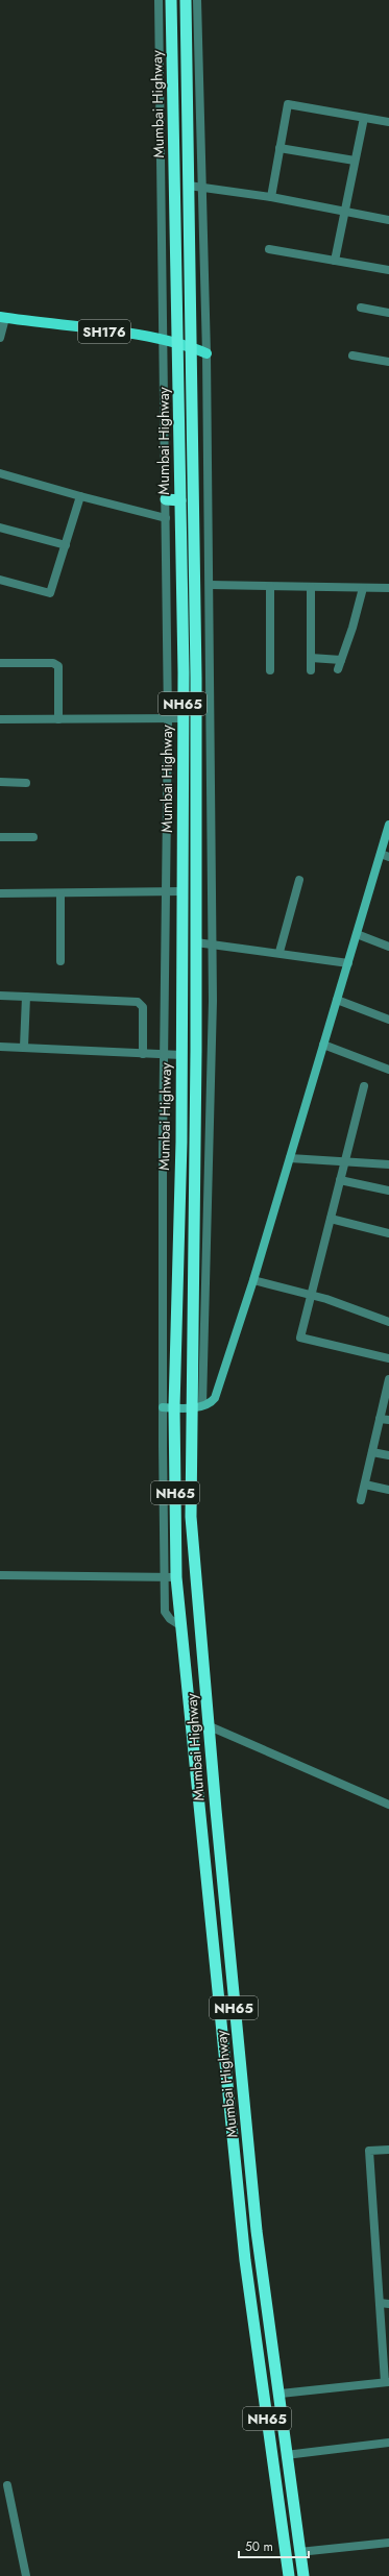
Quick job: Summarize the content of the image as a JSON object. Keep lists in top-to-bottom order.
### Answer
{
  "streets": {
    "highway": ["Mumbai Highway", "NH65"],
    "main road": ["SH176"]
  },
  "crossings": [
    ["Mumbai Highway", "SH176"],
    ["Mumbai Highway", "NH65"]
  ],
  "scale_bar": "50 m"
}
